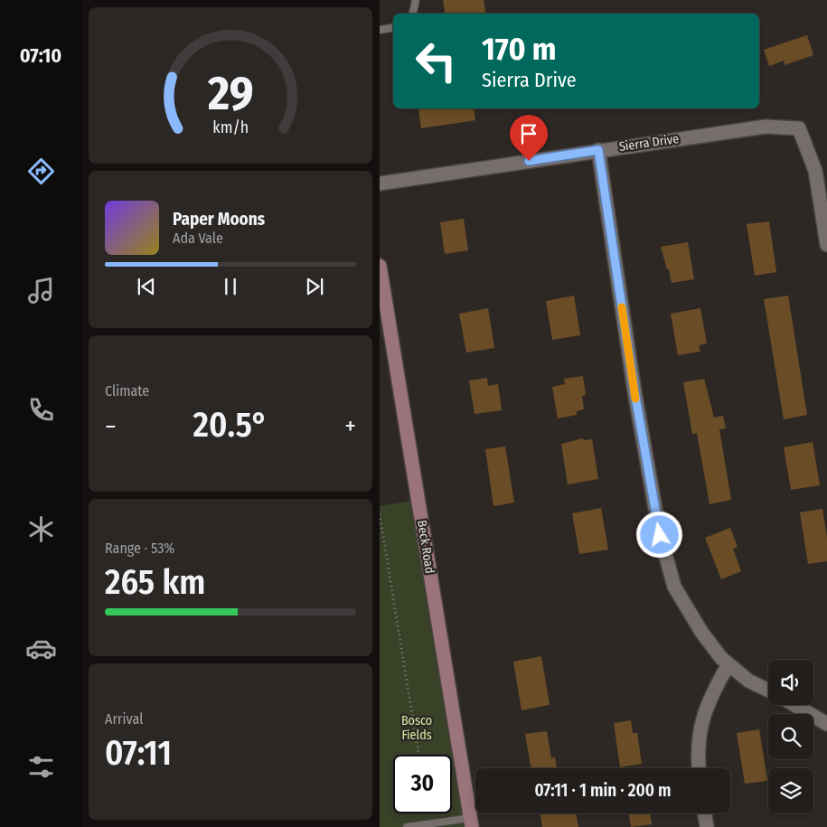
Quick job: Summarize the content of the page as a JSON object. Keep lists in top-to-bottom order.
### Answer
{
  "streets": {
    "main road": ["Beck Road"],
    "street": ["Sierra Drive"]
  },
  "parks": ["Bosco Fields"],
  "page": {
    "tabs": "07:10",
    "turn": ["170 m", "Sierra Drive"],
    "song": ["Paper Moons", "Ada Vale"],
    "tile": [
      "Climate",
      ["Range · 53%", "265 km"],
      ["Arrival", "07:11"]
    ],
    "heat": ["−", "20.5°", "+"],
    "limit": "30",
    "trip": "07:11 · 1 min · 200 m",
    "gauge": ["29", "km/h"]
  }
}
